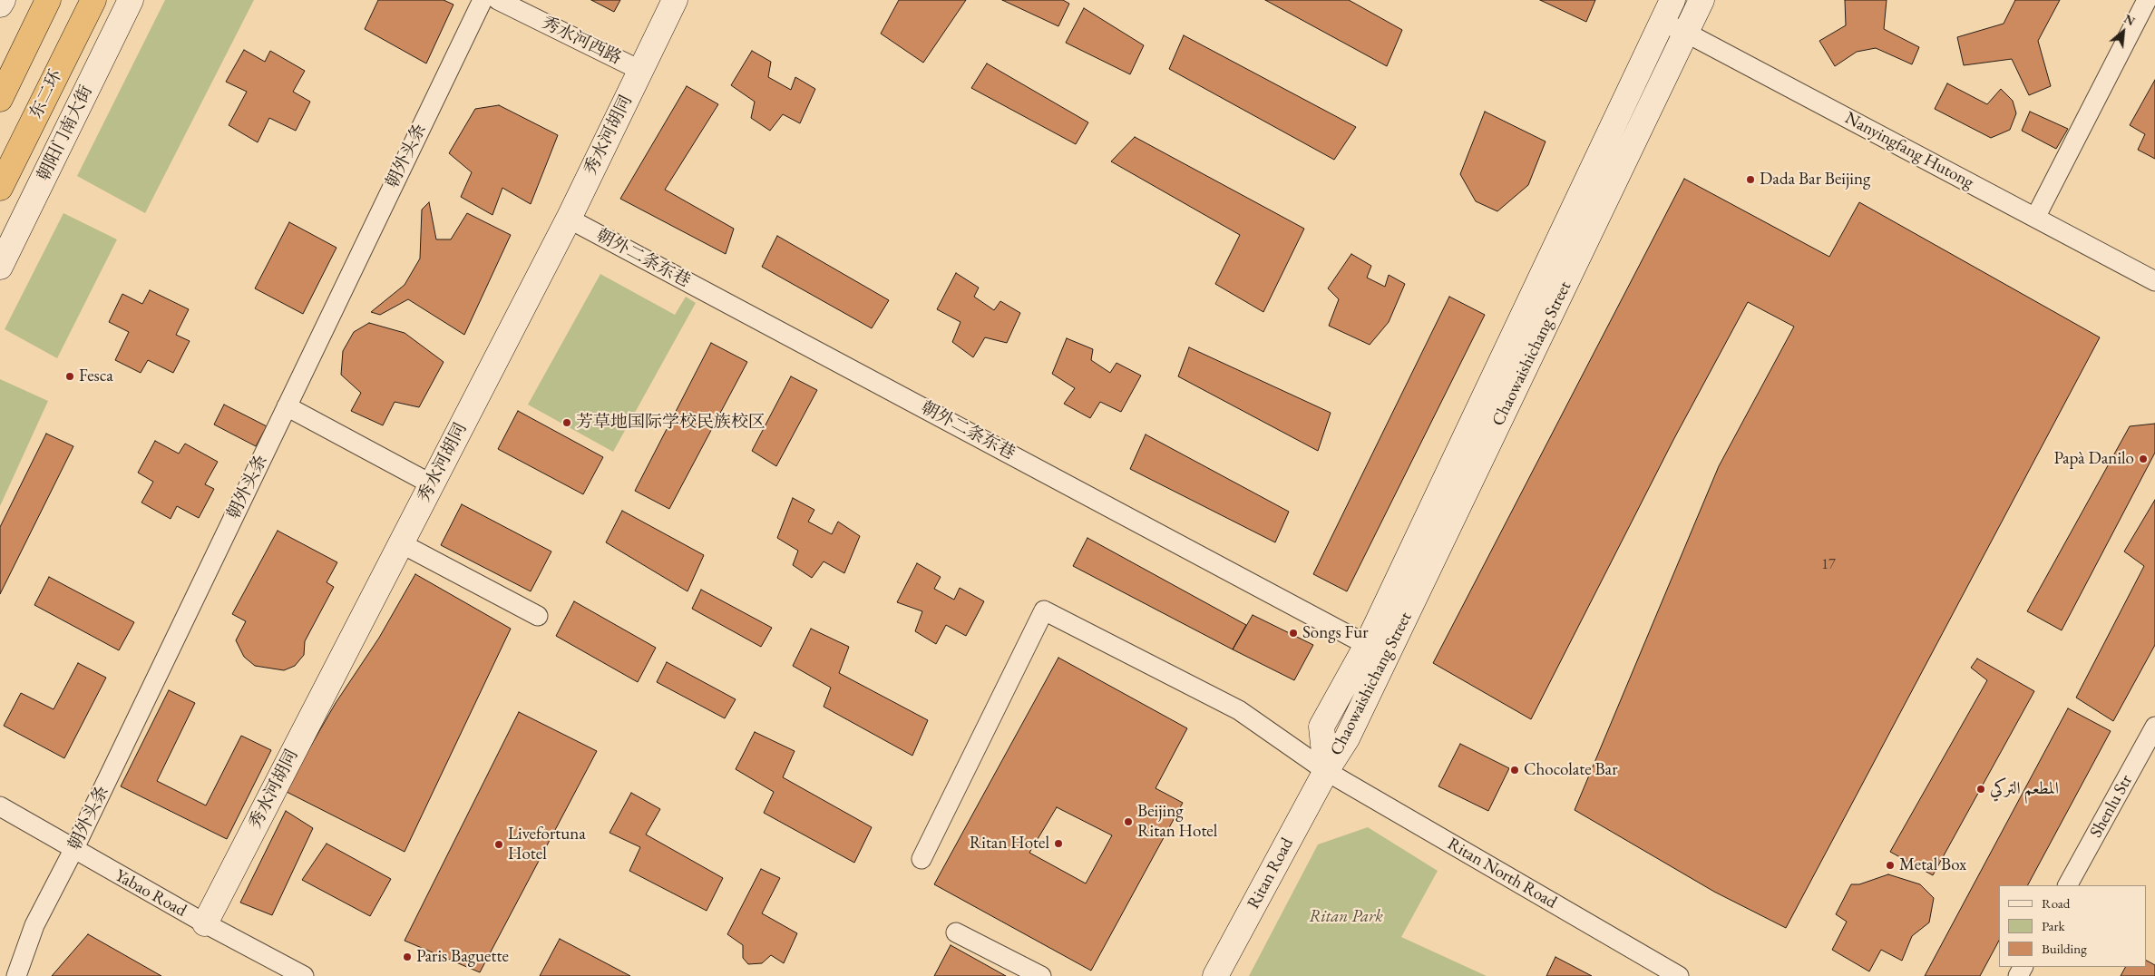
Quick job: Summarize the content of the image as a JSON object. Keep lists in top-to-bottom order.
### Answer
{
  "streets": {
    "highway": ["东二环"],
    "main road": [
      "朝阳门南大街",
      "秀水河胡同",
      "Chaowaishichang Street",
      "Ritan Road"
    ],
    "street": [
      "秀水河西路",
      "Nanyingfang Hutong",
      "朝外头条",
      "朝外二条东巷",
      "Shenlu Str",
      "Ritan North Road",
      "Yabao Road"
    ]
  },
  "crossings": [
    ["秀水河西路", "秀水河胡同"],
    ["秀水河胡同", "朝外二条东巷"],
    ["秀水河胡同", "Yabao Road"],
    ["Nanyingfang Hutong", "Chaowaishichang Street"],
    ["朝外头条", "Yabao Road"],
    ["朝外二条东巷", "Chaowaishichang Street"],
    ["Chaowaishichang Street", "Ritan Road"],
    ["Chaowaishichang Street", "Ritan North Road"],
    ["Ritan Road", "Ritan North Road"]
  ],
  "parks": ["Ritan Park"],
  "places": [
    "Dada Bar Beijing",
    "Fesca",
    "芳草地国际学校民族校区",
    "Papà Danilo",
    "Songs Fur",
    "Chocolate Bar",
    "المطعم التركي",
    "Beijing Ritan Hotel",
    "Ritan Hotel",
    "Livefortuna Hotel",
    "Metal Box",
    "Paris Baguette"
  ],
  "house_numbers": ["17"],
  "legend": ["Road", "Park", "Building"],
  "north": "top right"
}
